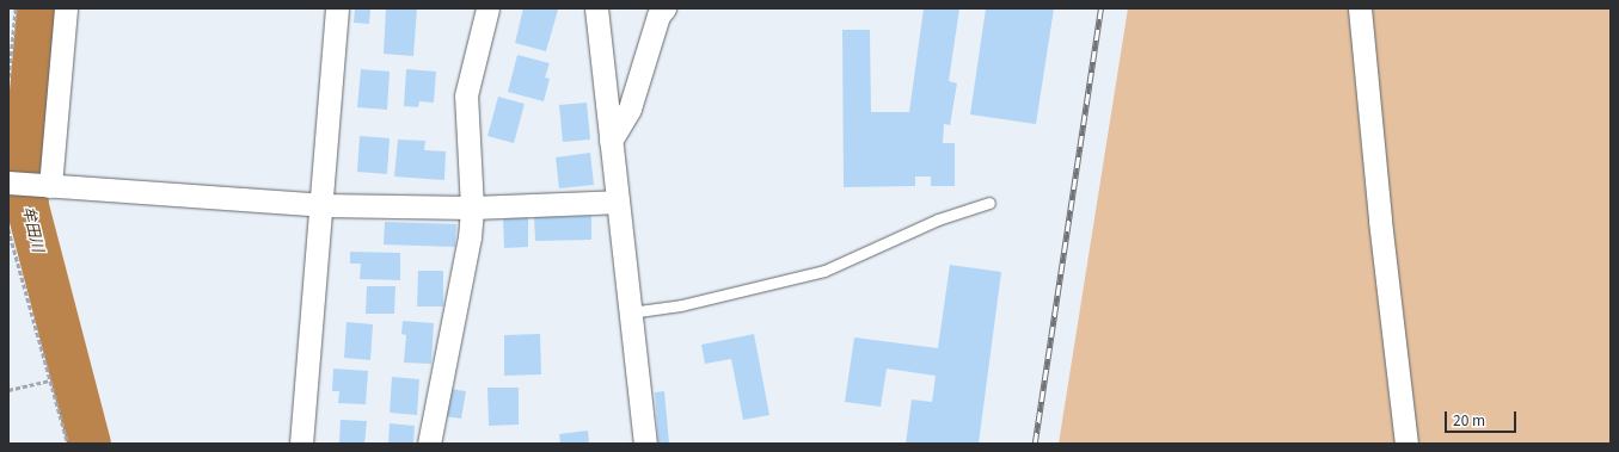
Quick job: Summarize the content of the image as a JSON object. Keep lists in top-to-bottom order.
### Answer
{
  "water": ["牟田川"],
  "scale_bar": "20 m"
}
